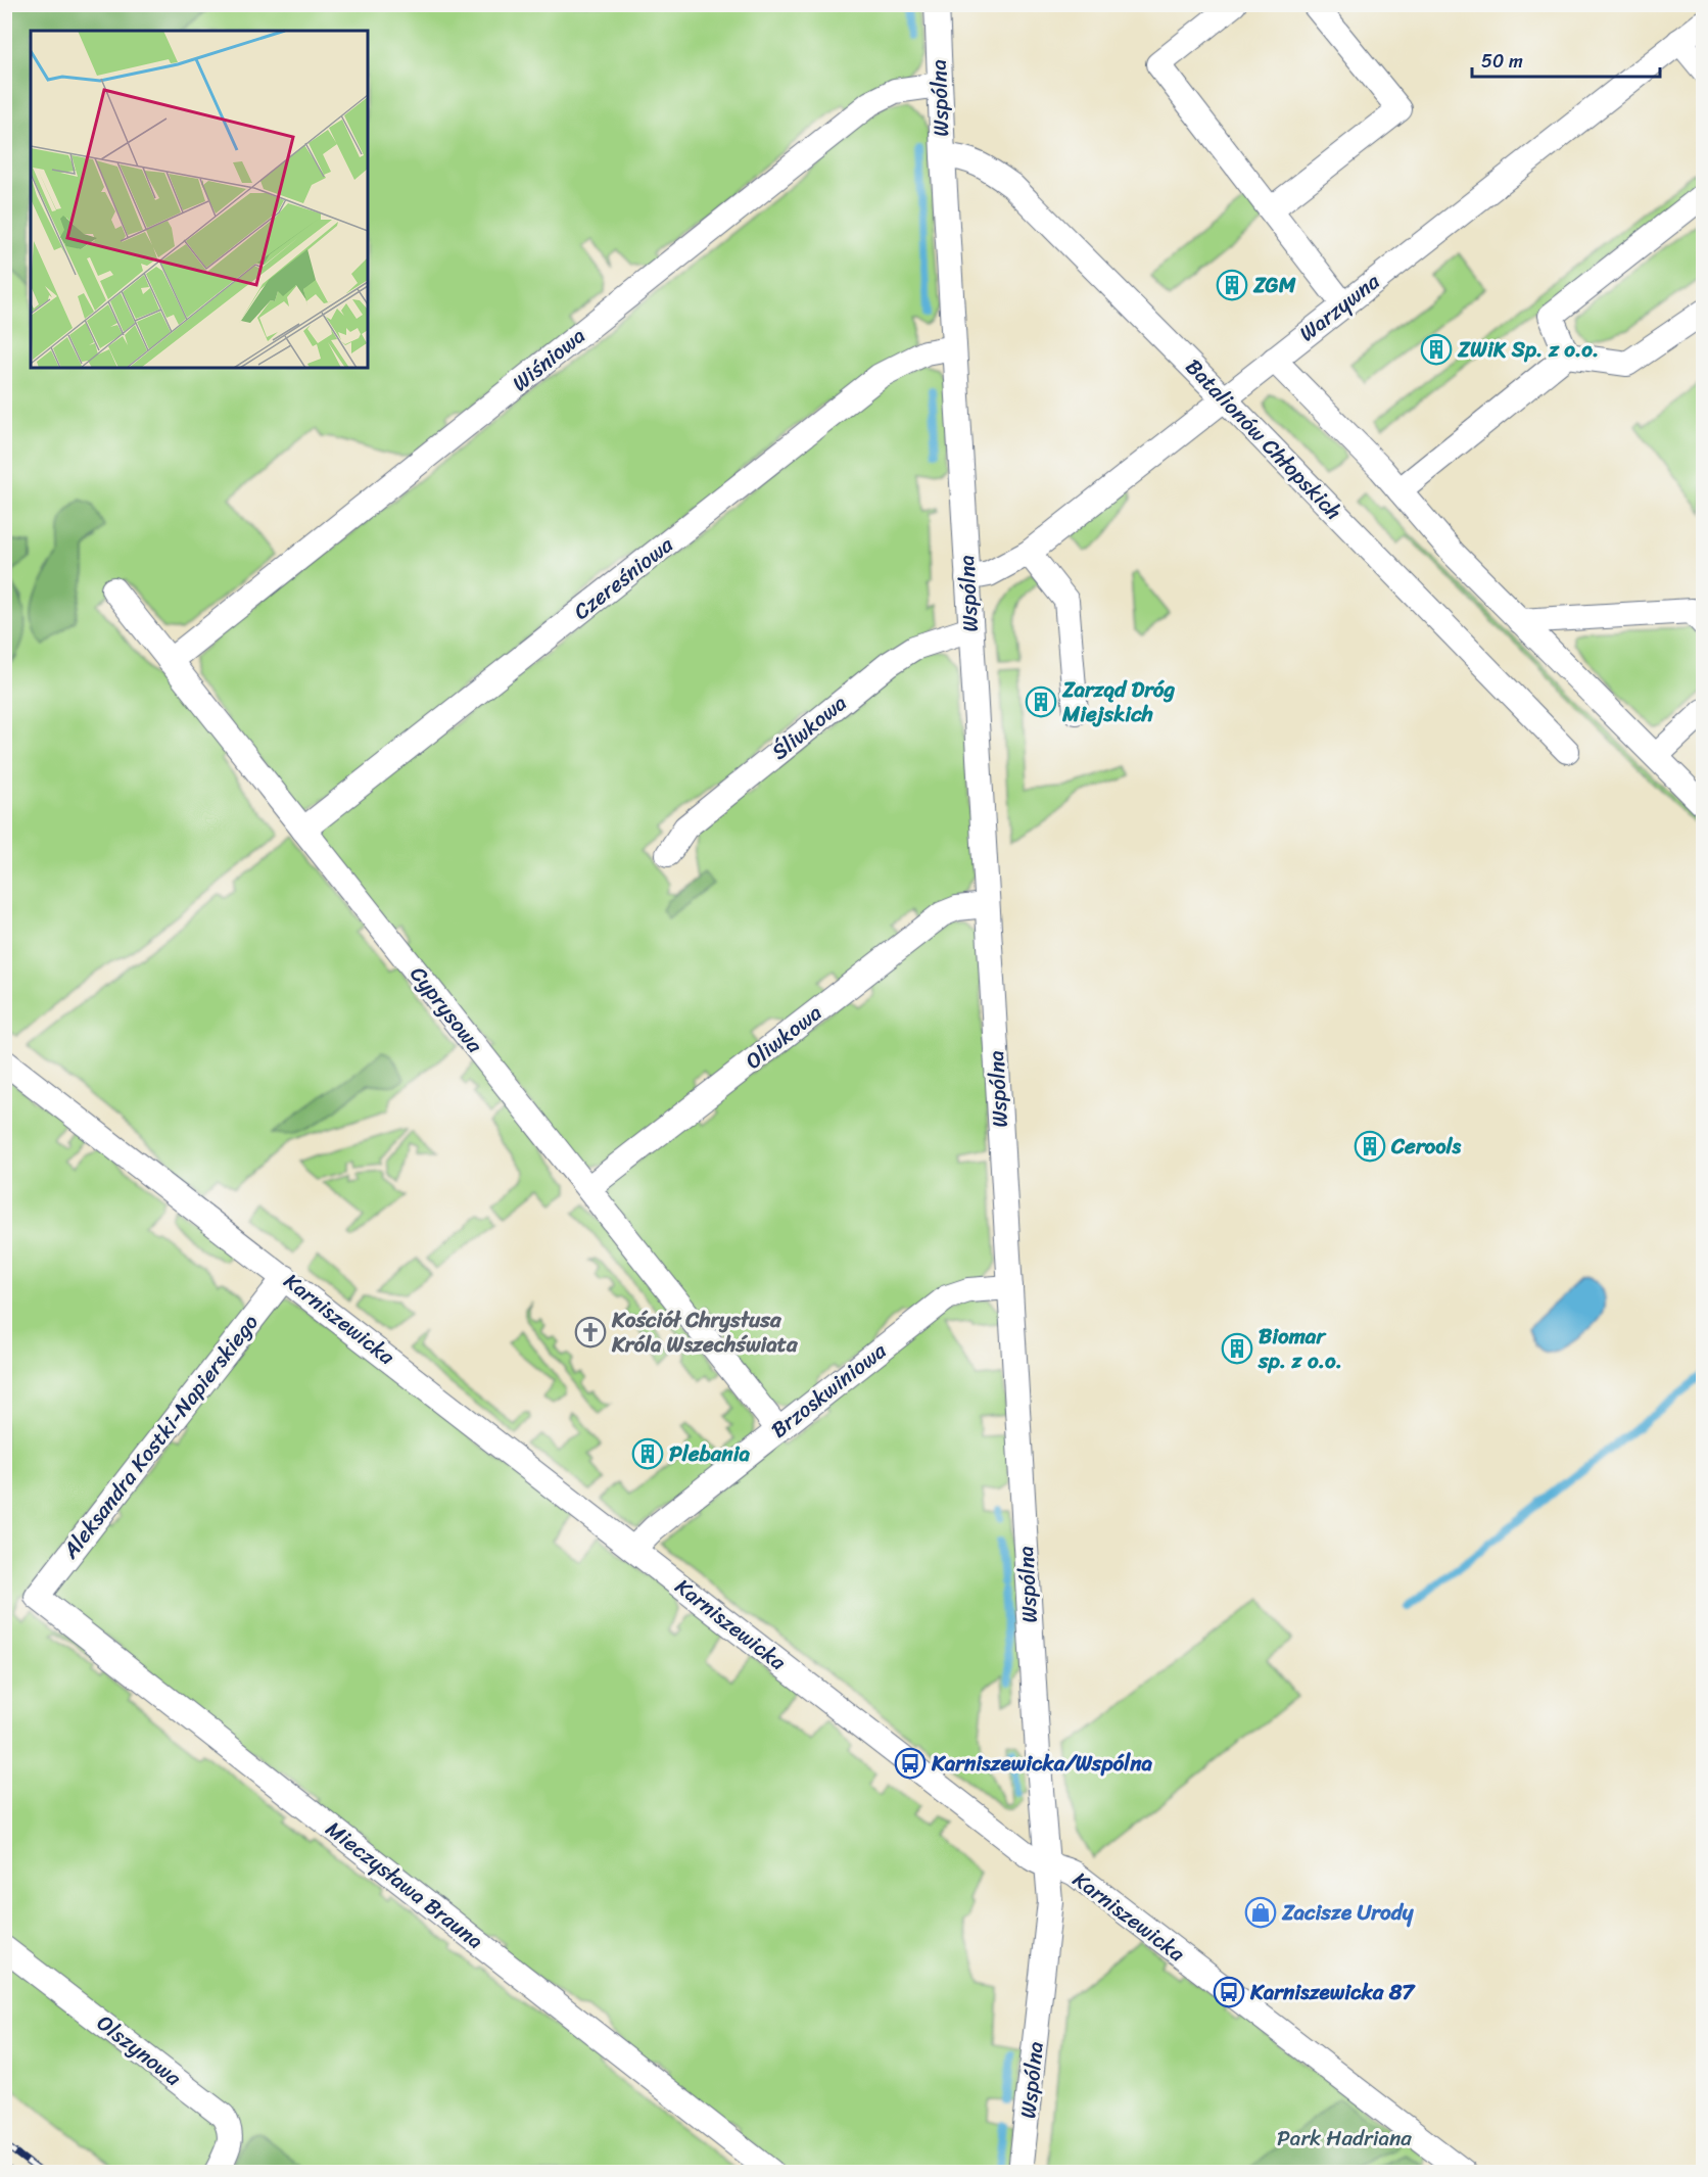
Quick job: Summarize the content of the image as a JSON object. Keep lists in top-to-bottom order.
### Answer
{
  "streets": {
    "street": [
      "Wspólna",
      "Warzywna",
      "Wiśniowa",
      "Batalionów Chłopskich",
      "Czereśniowa",
      "Śliwkowa",
      "Cyprysowa",
      "Oliwkowa",
      "Karniszewicka",
      "Brzoskwiniowa",
      "Aleksandra Kostki-Napierskiego",
      "Mieczysława Brauna",
      "Olszynowa"
    ]
  },
  "crossings": [
    ["Wspólna", "Warzywna"],
    ["Wspólna", "Wiśniowa"],
    ["Wspólna", "Batalionów Chłopskich"],
    ["Wspólna", "Czereśniowa"],
    ["Wspólna", "Śliwkowa"],
    ["Wspólna", "Oliwkowa"],
    ["Wspólna", "Karniszewicka"],
    ["Wspólna", "Brzoskwiniowa"],
    ["Warzywna", "Batalionów Chłopskich"],
    ["Wiśniowa", "Cyprysowa"],
    ["Czereśniowa", "Cyprysowa"],
    ["Cyprysowa", "Oliwkowa"],
    ["Cyprysowa", "Brzoskwiniowa"],
    ["Karniszewicka", "Brzoskwiniowa"],
    ["Karniszewicka", "Aleksandra Kostki-Napierskiego"],
    ["Aleksandra Kostki-Napierskiego", "Mieczysława Brauna"]
  ],
  "parks": ["Park Hadriana"],
  "places": {
    "building": [
      "ZGM",
      "ZWiK Sp. z o.o.",
      "Zarząd Dróg Miejskich",
      "Cerools",
      "Biomar sp. z o.o.",
      "Plebania"
    ],
    "church": ["Kościół Chrystusa Króla Wszechświata"],
    "bus stop": ["Karniszewicka/Wspólna", "Karniszewicka 87"],
    "shop": ["Zacisze Urody"]
  },
  "scale_bar": "50 m"
}
